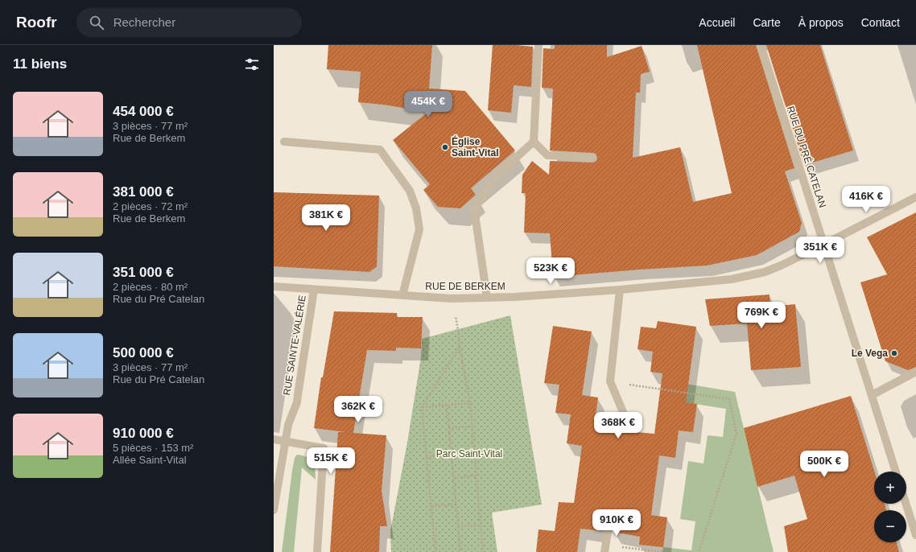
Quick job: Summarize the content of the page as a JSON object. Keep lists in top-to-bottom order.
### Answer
{
  "streets": {
    "street": ["RUE DU PRÉ CATELAN", "RUE DE BERKEM", "RUE SAINTE-VALÉRIE"]
  },
  "crossings": [
    ["RUE DU PRÉ CATELAN", "RUE DE BERKEM"],
    ["RUE DE BERKEM", "RUE SAINTE-VALÉRIE"]
  ],
  "parks": ["Parc Saint-Vital"],
  "places": ["Église Saint-Vital", "Le Vega"],
  "page": {
    "header": "Roofr",
    "search": "Rechercher",
    "nav": [
      "Accueil",
      "Carte",
      "À propos",
      "Contact"
    ],
    "heading": "11 biens",
    "list": [
      {
        "name": "454 000 €",
        "note": "3 pièces · 77 m² · Rue de Berkem"
      },
      {
        "name": "381 000 €",
        "note": "2 pièces · 72 m² · Rue de Berkem"
      },
      {
        "name": "351 000 €",
        "note": "2 pièces · 80 m² · Rue du Pré Catelan"
      },
      {
        "name": "500 000 €",
        "note": "3 pièces · 77 m² · Rue du Pré Catelan"
      },
      {
        "name": "910 000 €",
        "note": "5 pièces · 153 m² · Allée Saint-Vital"
      }
    ],
    "price": [
      "454K €",
      "416K €",
      "381K €",
      "351K €",
      "523K €",
      "769K €",
      "362K €",
      "368K €",
      "515K €",
      "500K €",
      "910K €"
    ],
    "map_buttons": ["+", "−"]
  }
}
